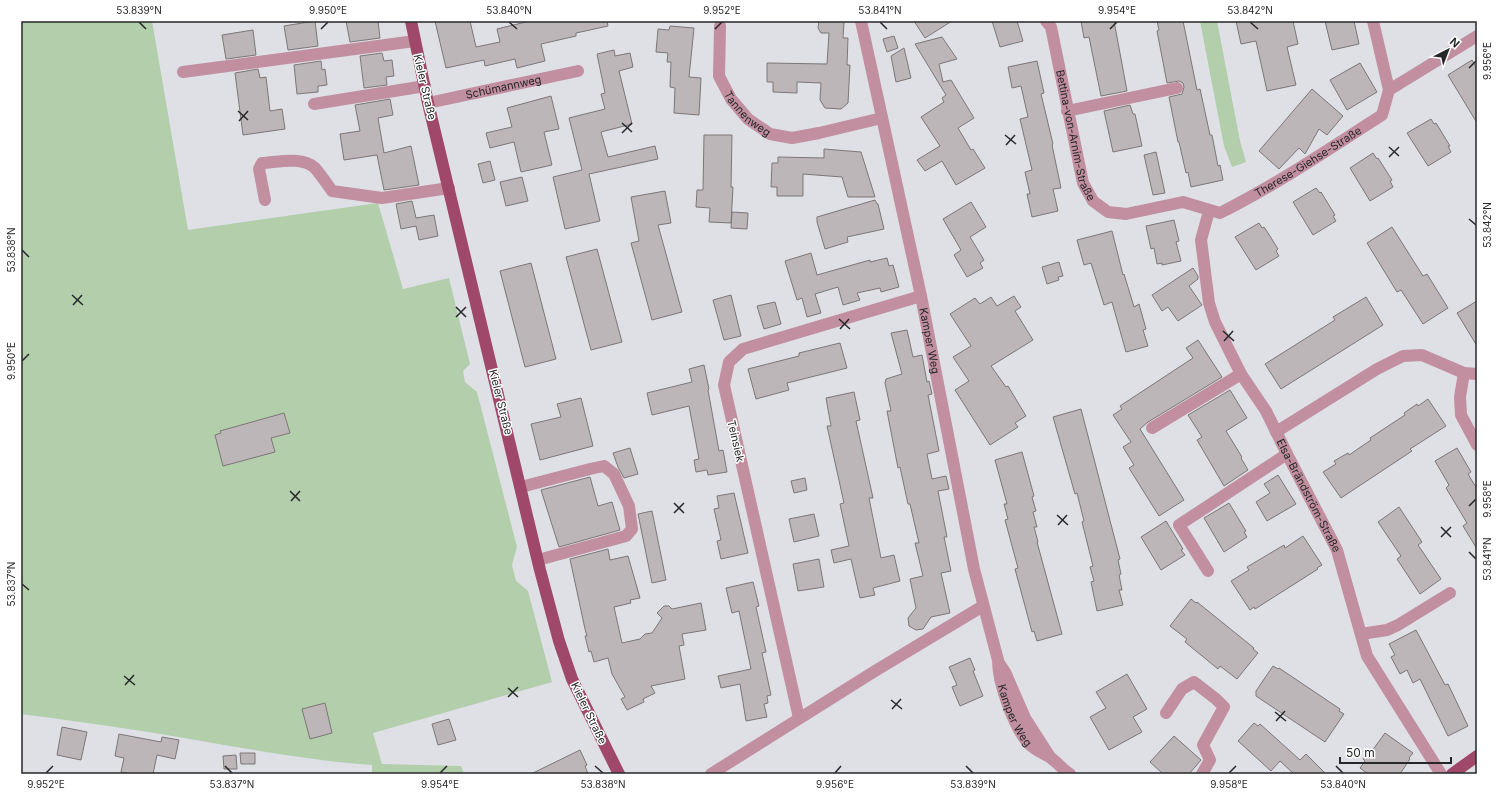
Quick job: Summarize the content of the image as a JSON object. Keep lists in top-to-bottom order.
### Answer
{
  "streets": {
    "main road": ["Kieler Straße"],
    "street": [
      "Schümannweg",
      "Tannenweg",
      "Bettina-von-Arnim-Straße",
      "Therese-Giehse-Straße",
      "Kamper Weg",
      "Teinsiek",
      "Elsa-Brändström-Straße"
    ]
  },
  "crossings": [
    ["Kieler Straße", "Schümannweg"],
    ["Tannenweg", "Kamper Weg"],
    ["Bettina-von-Arnim-Straße", "Therese-Giehse-Straße"],
    ["Bettina-von-Arnim-Straße", "Elsa-Brändström-Straße"],
    ["Therese-Giehse-Straße", "Elsa-Brändström-Straße"],
    ["Kamper Weg", "Teinsiek"]
  ],
  "scale_bar": "50 m",
  "north": "top right",
  "coordinates": [
    "53.839°N",
    "9.950°E",
    "53.840°N",
    "9.952°E",
    "53.841°N",
    "9.954°E",
    "53.842°N",
    "9.956°E",
    "53.838°N",
    "9.958°E",
    "53.837°N"
  ]
}
